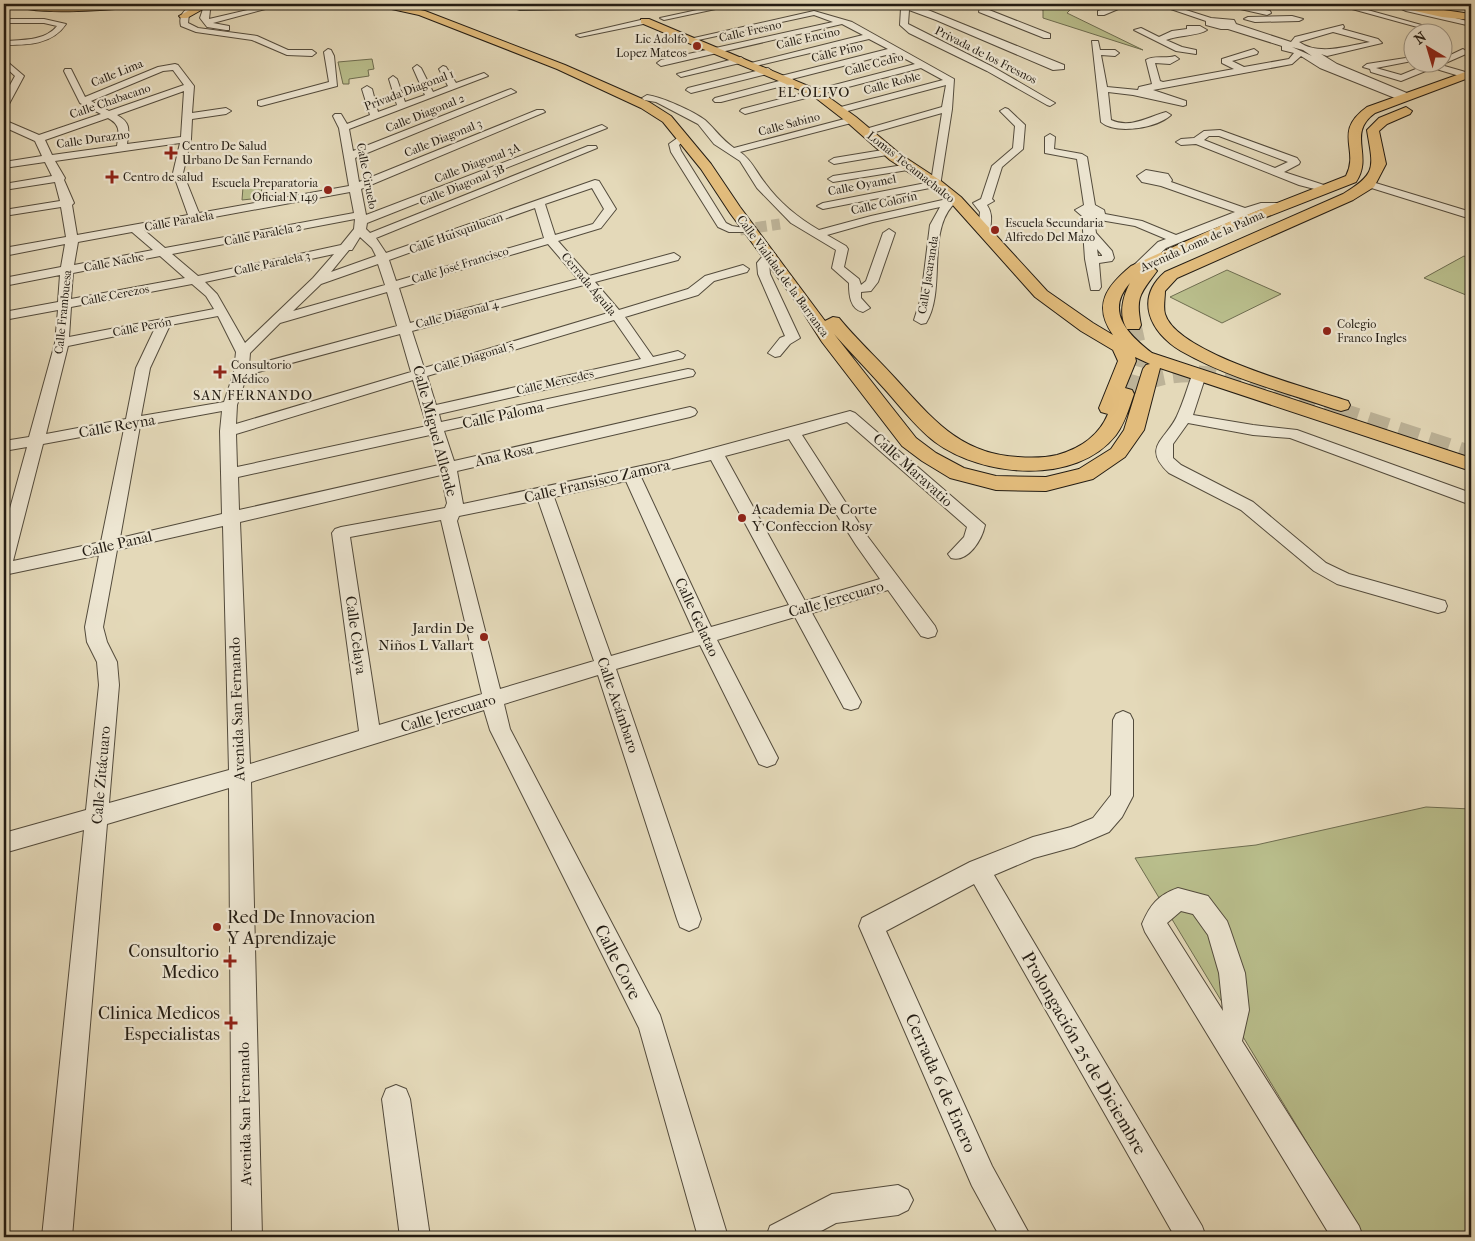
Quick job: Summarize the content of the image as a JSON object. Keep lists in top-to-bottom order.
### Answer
{
  "streets": {
    "main road": ["Lomas Tecamachalco", "Avenida Loma de la Palma", "Calle Vialidad de la Barranca"],
    "street": [
      "Calle Fresno",
      "Calle Encino",
      "Calle Pino",
      "Privada de los Fresnos",
      "Calle Cedro",
      "Calle Lima",
      "Calle Roble",
      "Privada Diagonal 1",
      "Calle Chabacano",
      "Calle Diagonal 2",
      "Calle Sabino",
      "Calle Diagonal 3",
      "Calle Durazno",
      "Calle Diagonal 3A",
      "Calle Ciruelo",
      "Calle Diagonal 3B",
      "Calle Oyamel",
      "Calle Colorín",
      "Calle Paralela",
      "Calle Huixquilucan",
      "Calle Paralela 2",
      "Calle Nache",
      "Calle Paralela 3",
      "Calle José Francisco",
      "Calle Jacaranda",
      "Cerrada Águila",
      "Calle Cerezos",
      "Calle Frambuesa",
      "Calle Diagonal 4",
      "Calle Perón",
      "Calle Diagonal 5",
      "Calle Mercedes",
      "Calle Paloma",
      "Calle Reyna",
      "Calle Miguel Allende",
      "Ana Rosa",
      "Calle Maravatio",
      "Calle Fransisco Zamora",
      "Calle Panal",
      "Calle Jerecuaro",
      "Calle Gelatao",
      "Calle Celaya",
      "Calle Acámbaro",
      "Avenida San Fernando",
      "Calle Zitácuaro",
      "Calle Cove",
      "Prolongación 25 de Diciembre",
      "Cerrada 6 de Enero"
    ]
  },
  "crossings": [
    ["Calle Fresno", "Lomas Tecamachalco"],
    ["Calle Encino", "Lomas Tecamachalco"],
    ["Calle Pino", "Lomas Tecamachalco"],
    ["Calle Cedro", "Lomas Tecamachalco"],
    ["Calle Lima", "Calle Chabacano"],
    ["Calle Roble", "Lomas Tecamachalco"],
    ["Privada Diagonal 1", "Calle Ciruelo"],
    ["Calle Chabacano", "Calle Frambuesa"],
    ["Calle Diagonal 2", "Calle Ciruelo"],
    ["Calle Sabino", "Lomas Tecamachalco"],
    ["Calle Diagonal 3", "Calle Ciruelo"],
    ["Calle Diagonal 3", "Calle Paralela"],
    ["Calle Durazno", "Calle Frambuesa"],
    ["Calle Diagonal 3A", "Calle Ciruelo"],
    ["Calle Diagonal 3A", "Calle Diagonal 3B"],
    ["Calle Diagonal 3A", "Calle Paralela 2"],
    ["Calle Diagonal 3A", "Calle Miguel Allende"],
    ["Calle Diagonal 3A", "Avenida San Fernando"],
    ["Lomas Tecamachalco", "Calle Oyamel"],
    ["Lomas Tecamachalco", "Calle Colorín"],
    ["Lomas Tecamachalco", "Avenida Loma de la Palma"],
    ["Lomas Tecamachalco", "Calle Jacaranda"],
    ["Lomas Tecamachalco", "Calle Vialidad de la Barranca"],
    ["Calle Ciruelo", "Calle Diagonal 3B"],
    ["Calle Ciruelo", "Calle Paralela"],
    ["Calle Ciruelo", "Calle Paralela 2"],
    ["Calle Ciruelo", "Calle Miguel Allende"],
    ["Calle Ciruelo", "Avenida San Fernando"],
    ["Calle Diagonal 3B", "Calle Paralela 2"],
    ["Calle Diagonal 3B", "Calle Miguel Allende"],
    ["Calle Diagonal 3B", "Avenida San Fernando"],
    ["Calle Colorín", "Calle Jacaranda"],
    ["Calle Paralela", "Calle Frambuesa"],
    ["Calle Huixquilucan", "Calle José Francisco"],
    ["Calle Huixquilucan", "Cerrada Águila"],
    ["Calle Huixquilucan", "Calle Miguel Allende"],
    ["Calle Huixquilucan", "Avenida San Fernando"],
    ["Calle Paralela 2", "Calle Nache"],
    ["Calle Paralela 2", "Calle Miguel Allende"],
    ["Calle Paralela 2", "Avenida San Fernando"],
    ["Avenida Loma de la Palma", "Calle Vialidad de la Barranca"],
    ["Calle Nache", "Calle Frambuesa"],
    ["Calle Paralela 3", "Calle Cerezos"],
    ["Calle Paralela 3", "Avenida San Fernando"],
    ["Calle José Francisco", "Cerrada Águila"],
    ["Calle José Francisco", "Calle Miguel Allende"],
    ["Calle José Francisco", "Avenida San Fernando"],
    ["Cerrada Águila", "Calle Diagonal 4"],
    ["Cerrada Águila", "Calle Diagonal 5"],
    ["Cerrada Águila", "Calle Mercedes"],
    ["Calle Cerezos", "Calle Frambuesa"],
    ["Calle Frambuesa", "Calle Perón"],
    ["Calle Frambuesa", "Calle Reyna"],
    ["Calle Diagonal 4", "Calle Miguel Allende"],
    ["Calle Diagonal 4", "Avenida San Fernando"],
    ["Calle Perón", "Calle Zitácuaro"],
    ["Calle Diagonal 5", "Calle Miguel Allende"],
    ["Calle Diagonal 5", "Avenida San Fernando"],
    ["Calle Mercedes", "Calle Miguel Allende"],
    ["Calle Paloma", "Calle Miguel Allende"],
    ["Calle Paloma", "Avenida San Fernando"],
    ["Calle Reyna", "Avenida San Fernando"],
    ["Calle Reyna", "Calle Zitácuaro"],
    ["Calle Miguel Allende", "Ana Rosa"],
    ["Calle Miguel Allende", "Calle Fransisco Zamora"],
    ["Calle Miguel Allende", "Calle Jerecuaro"],
    ["Calle Miguel Allende", "Avenida San Fernando"],
    ["Calle Miguel Allende", "Calle Cove"],
    ["Ana Rosa", "Calle Panal"],
    ["Ana Rosa", "Avenida San Fernando"],
    ["Calle Maravatio", "Calle Fransisco Zamora"],
    ["Calle Fransisco Zamora", "Calle Gelatao"],
    ["Calle Fransisco Zamora", "Calle Celaya"],
    ["Calle Fransisco Zamora", "Calle Acámbaro"],
    ["Calle Panal", "Avenida San Fernando"],
    ["Calle Panal", "Calle Zitácuaro"],
    ["Calle Jerecuaro", "Calle Gelatao"],
    ["Calle Jerecuaro", "Calle Celaya"],
    ["Calle Jerecuaro", "Calle Acámbaro"],
    ["Calle Jerecuaro", "Avenida San Fernando"],
    ["Calle Jerecuaro", "Calle Zitácuaro"],
    ["Calle Jerecuaro", "Calle Cove"]
  ],
  "districts": ["EL OLIVO", "SAN FERNANDO"],
  "places": {
    "other": [
      "Lic Adolfo Lopez Mateos",
      "Escuela Preparatoria Oficial N 149",
      "Escuela Secundaria Alfredo Del Mazo",
      "Colegio Franco Ingles",
      "Academia De Corte Y Confeccion Rosy",
      "Jardin De Niños L Vallart",
      "Red De Innovacion Y Aprendizaje"
    ],
    "health": [
      "Centro De Salud Urbano De San Fernando",
      "Centro de salud",
      "Consultorio Médico",
      "Consultorio Medico",
      "Clinica Medicos Especialistas"
    ]
  },
  "north": "top left"
}
